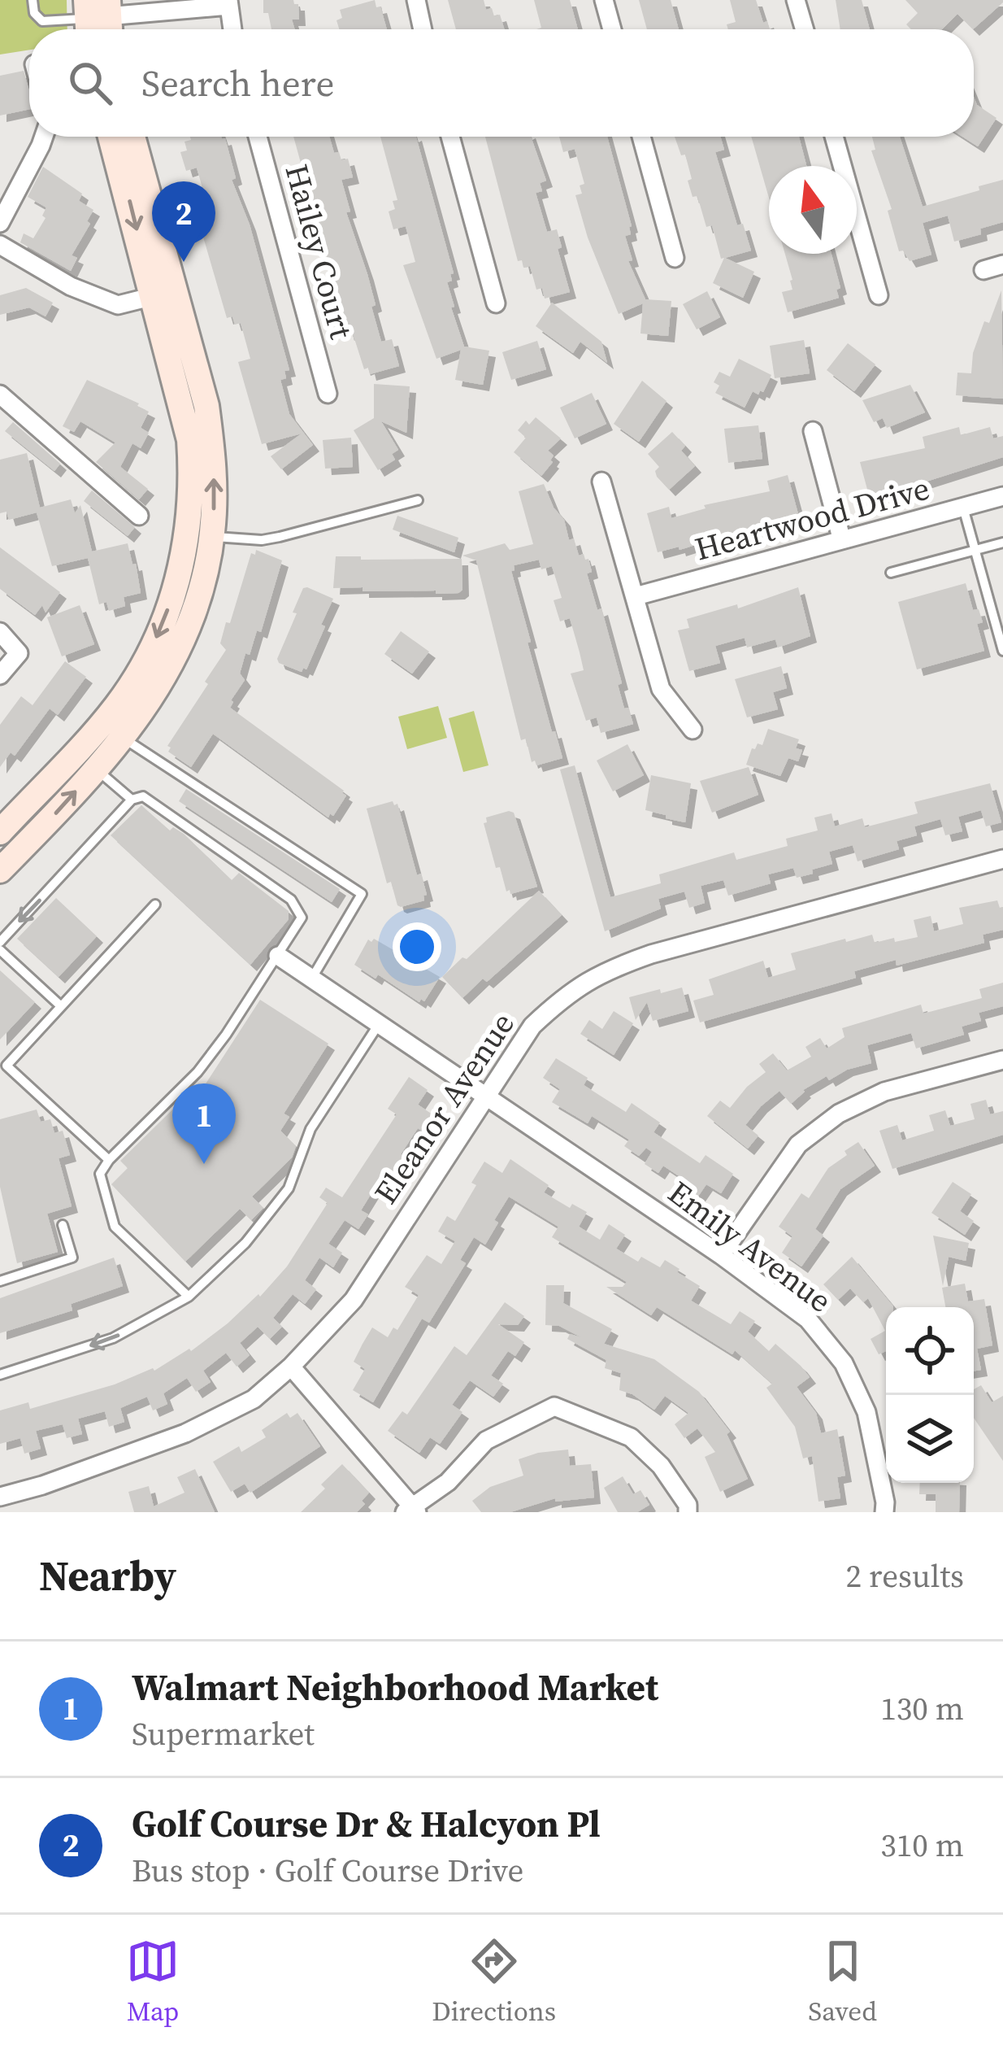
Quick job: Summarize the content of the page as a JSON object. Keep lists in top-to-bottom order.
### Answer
{
  "streets": {
    "street": [
      "Hailey Court",
      "Heartwood Drive",
      "Eleanor Avenue",
      "Emily Avenue"
    ]
  },
  "crossings": [
    ["Eleanor Avenue", "Emily Avenue"]
  ],
  "north": "top",
  "page": {
    "search": "Search here",
    "pins": ["2", "1"],
    "heading": ["Nearby", "2 results"],
    "list": [
      {
        "mark": "1",
        "name": "Walmart Neighborhood Market",
        "note": "Supermarket",
        "value": "130 m"
      },
      {
        "mark": "2",
        "name": "Golf Course Dr & Halcyon Pl",
        "note": "Bus stop · Golf Course Drive",
        "value": "310 m"
      }
    ],
    "nav": ["Map", "Directions", "Saved"]
  }
}
